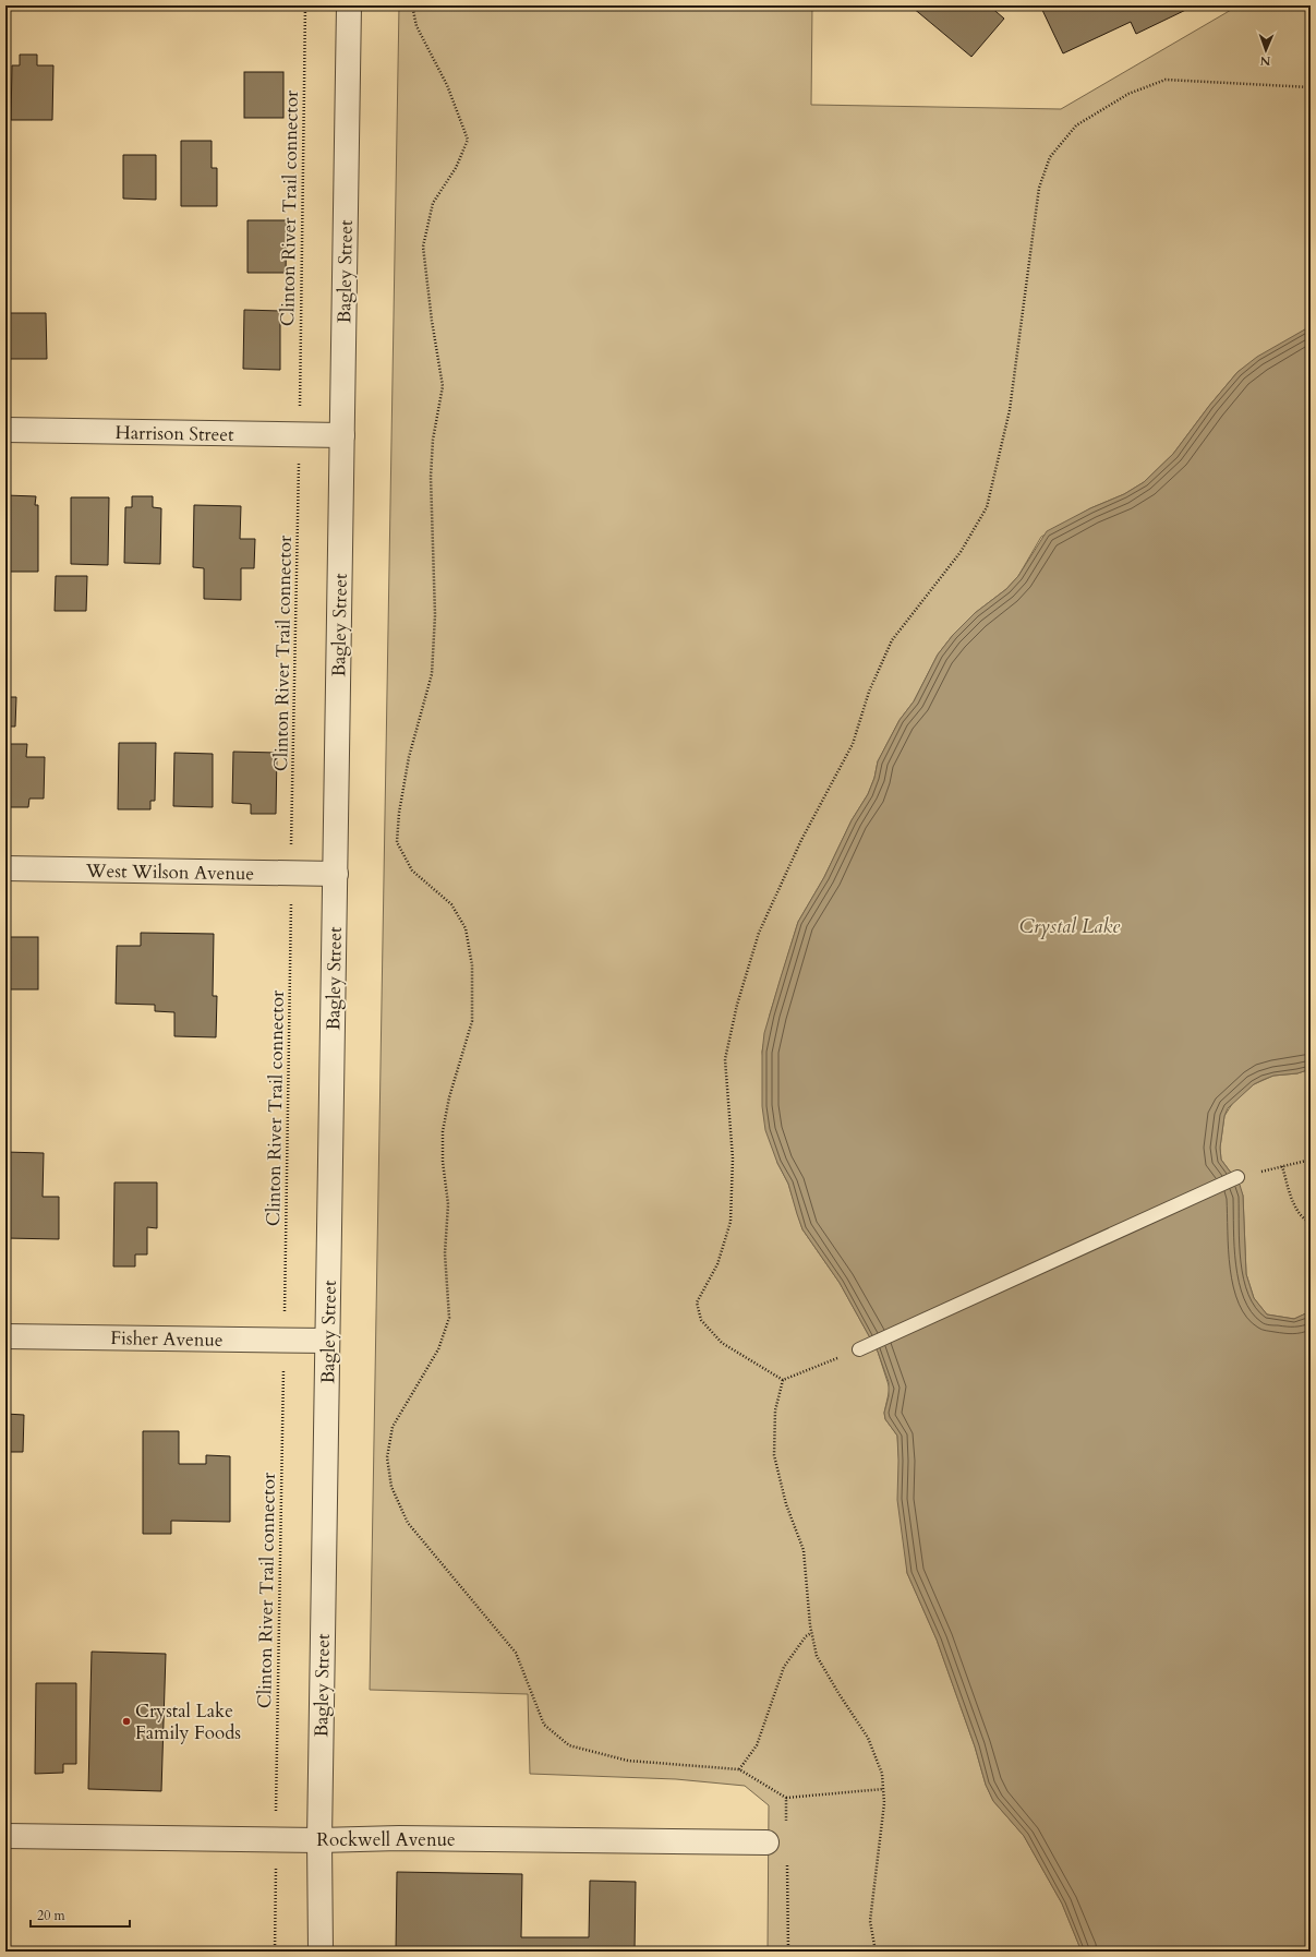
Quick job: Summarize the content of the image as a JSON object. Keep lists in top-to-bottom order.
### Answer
{
  "streets": {
    "street": [
      "Bagley Street",
      "Harrison Street",
      "West Wilson Avenue",
      "Fisher Avenue",
      "Rockwell Avenue"
    ],
    "path": ["Clinton River Trail connector"]
  },
  "crossings": [
    ["Bagley Street", "Harrison Street"],
    ["Bagley Street", "West Wilson Avenue"],
    ["Bagley Street", "Fisher Avenue"],
    ["Bagley Street", "Rockwell Avenue"]
  ],
  "water": ["Crystal Lake"],
  "places": ["Crystal Lake Family Foods"],
  "scale_bar": "20 m",
  "north": "bottom"
}
